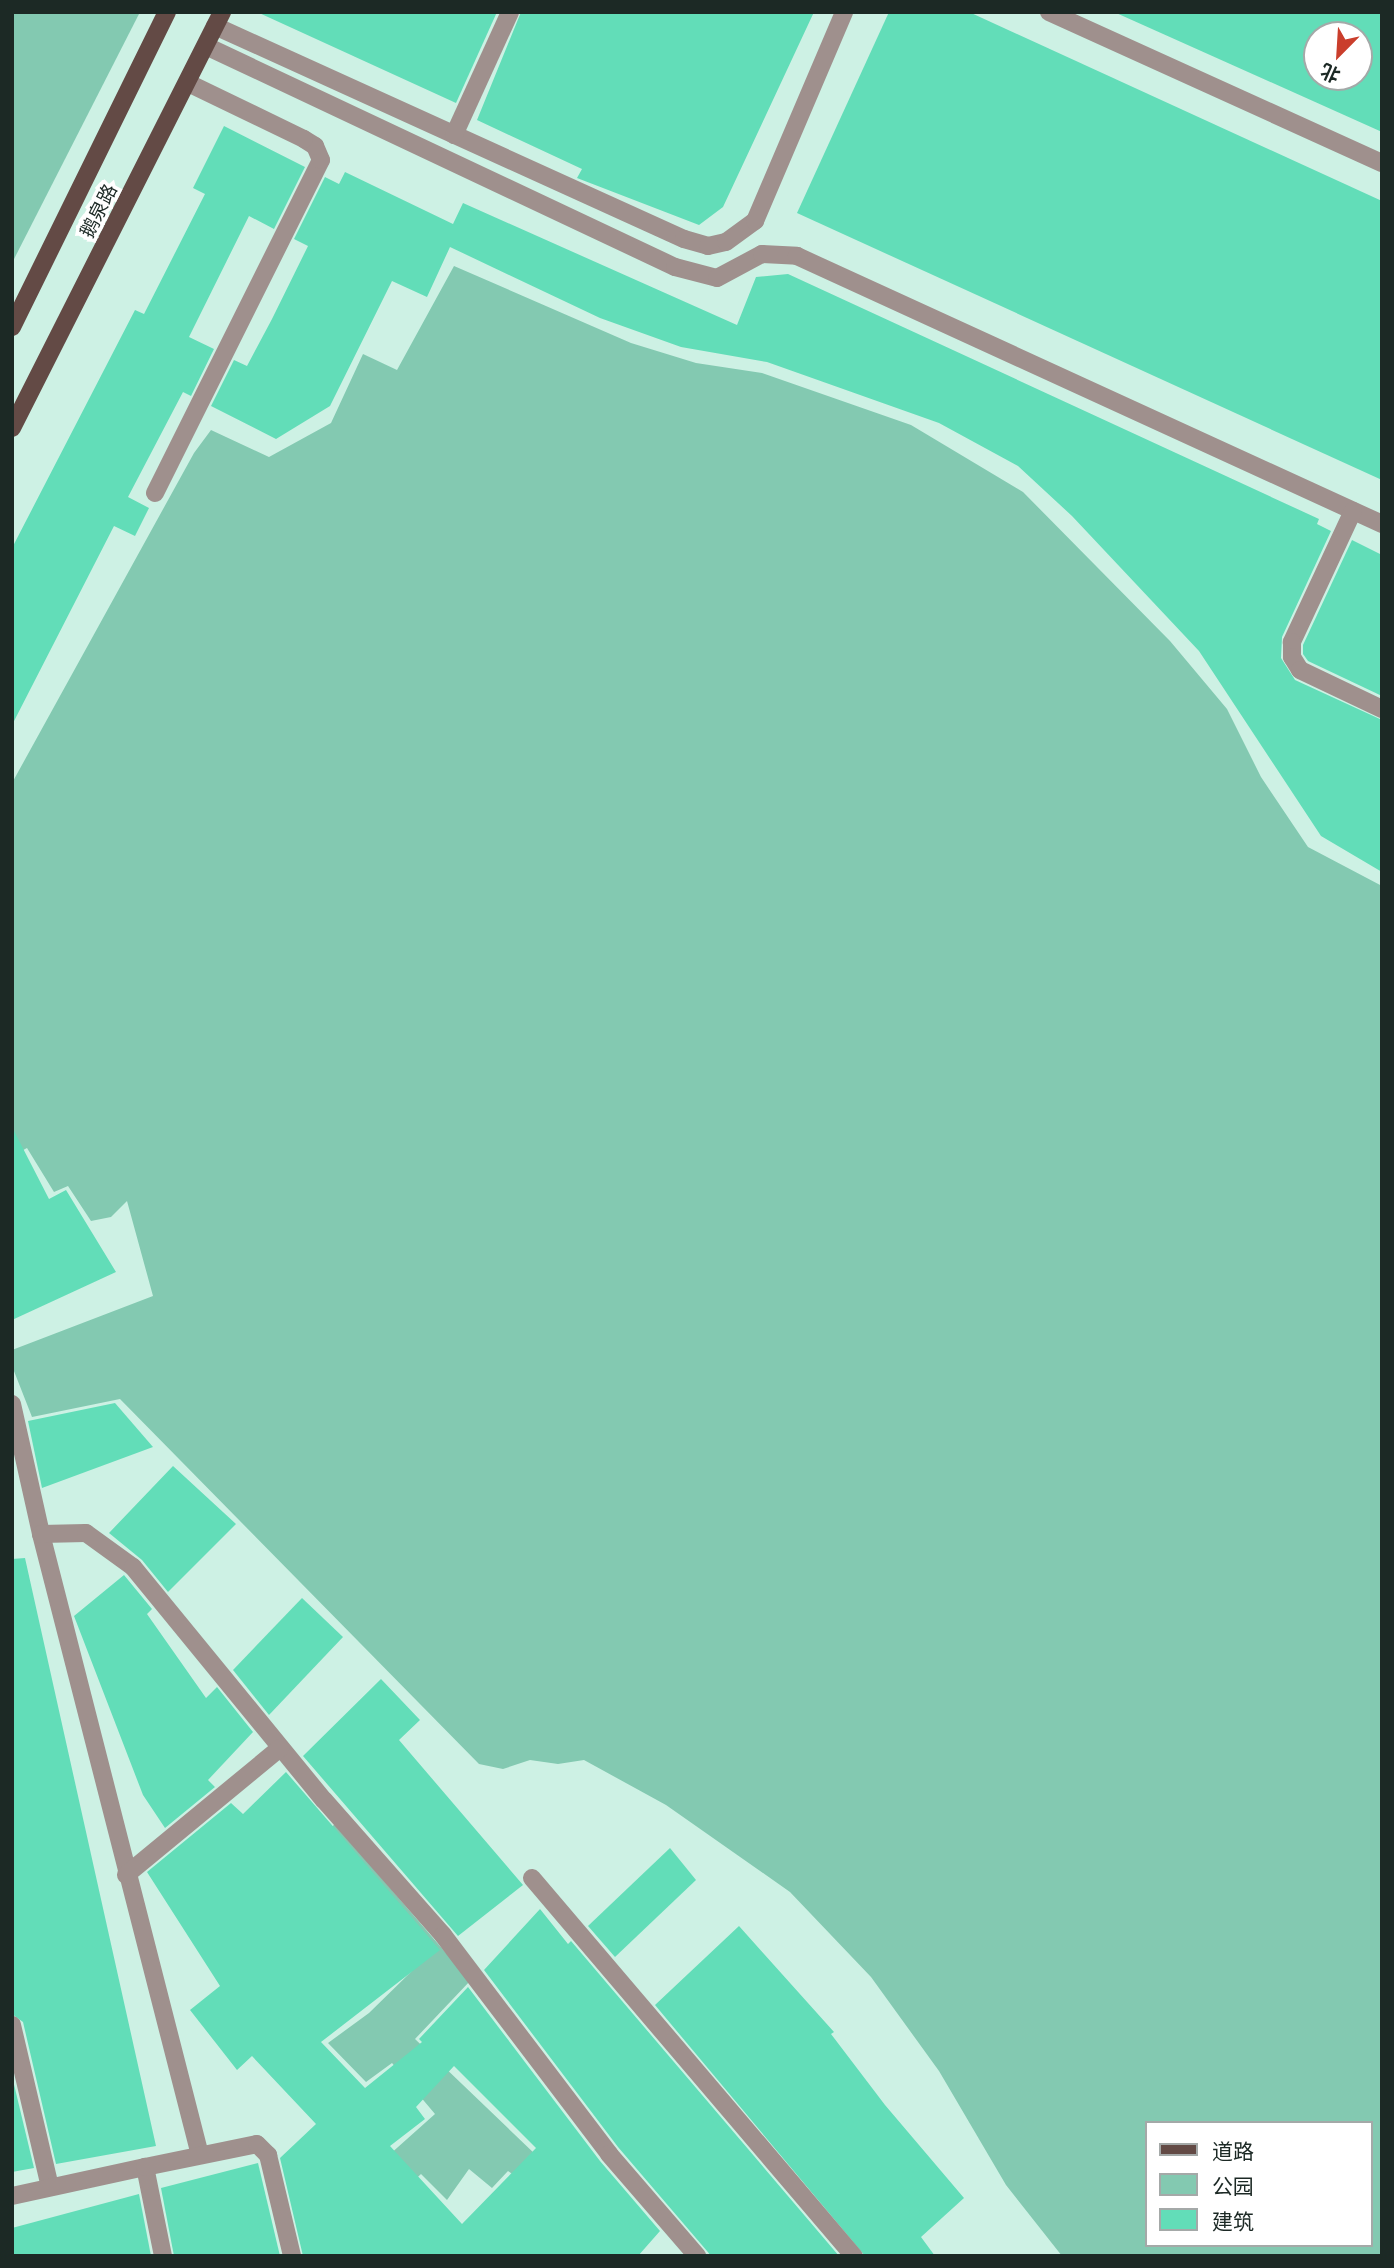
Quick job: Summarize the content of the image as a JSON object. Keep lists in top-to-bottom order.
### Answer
{
  "streets": {
    "main road": ["鹅泉路"]
  },
  "legend": ["道路", "公园", "建筑"],
  "north": "bottom left"
}
